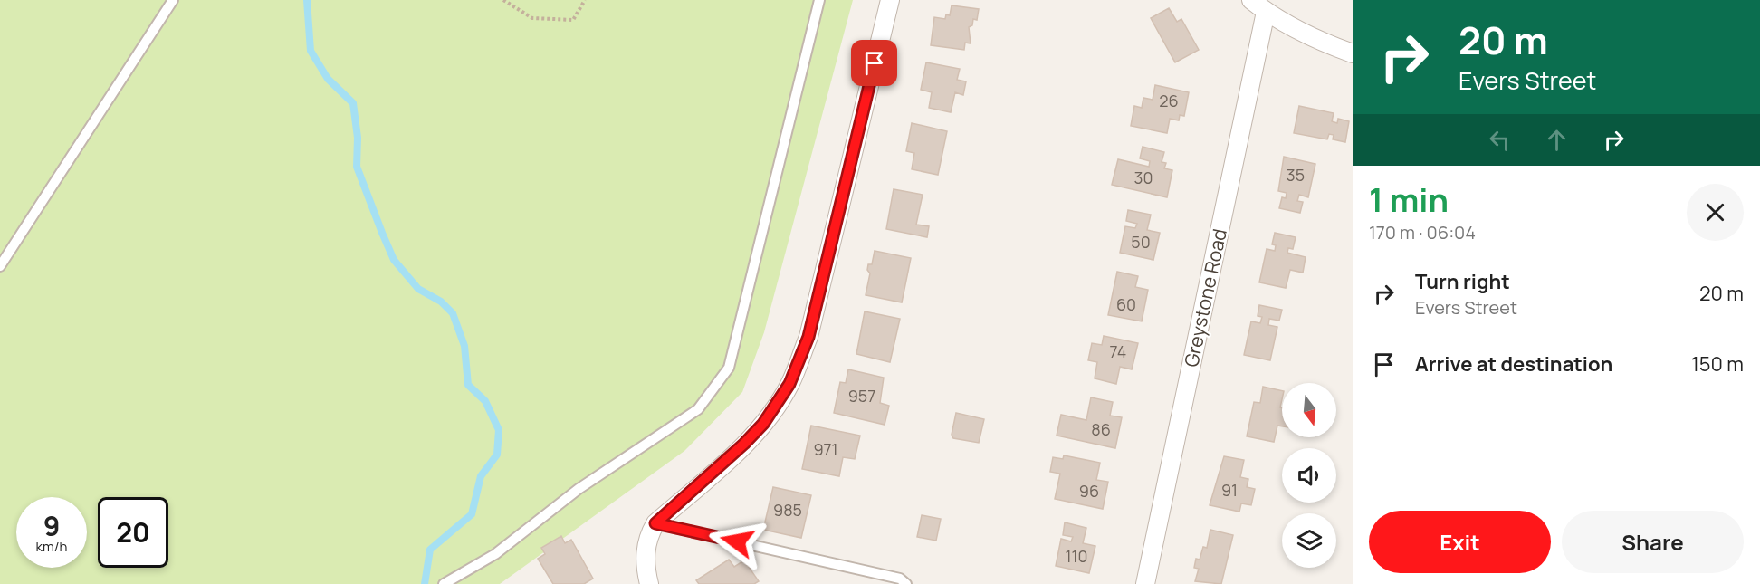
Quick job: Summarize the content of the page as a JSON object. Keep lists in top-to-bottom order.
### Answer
{
  "streets": {
    "street": ["Greystone Road"]
  },
  "house_numbers": [
    "26",
    "35",
    "30",
    "50",
    "60",
    "74",
    "957",
    "86",
    "971",
    "91",
    "96",
    "985",
    "110"
  ],
  "north": "bottom",
  "page": {
    "turn": ["20 m", "Evers Street"],
    "heading": ["1 min", "170 m · 06:04"],
    "list": [
      {
        "name": "Turn right",
        "note": "Evers Street",
        "value": "20 m"
      },
      {
        "name": "Arrive at destination",
        "value": "150 m"
      }
    ],
    "speed": "9 km/h",
    "limit": "20",
    "buttons": ["Exit", "Share"]
  }
}
